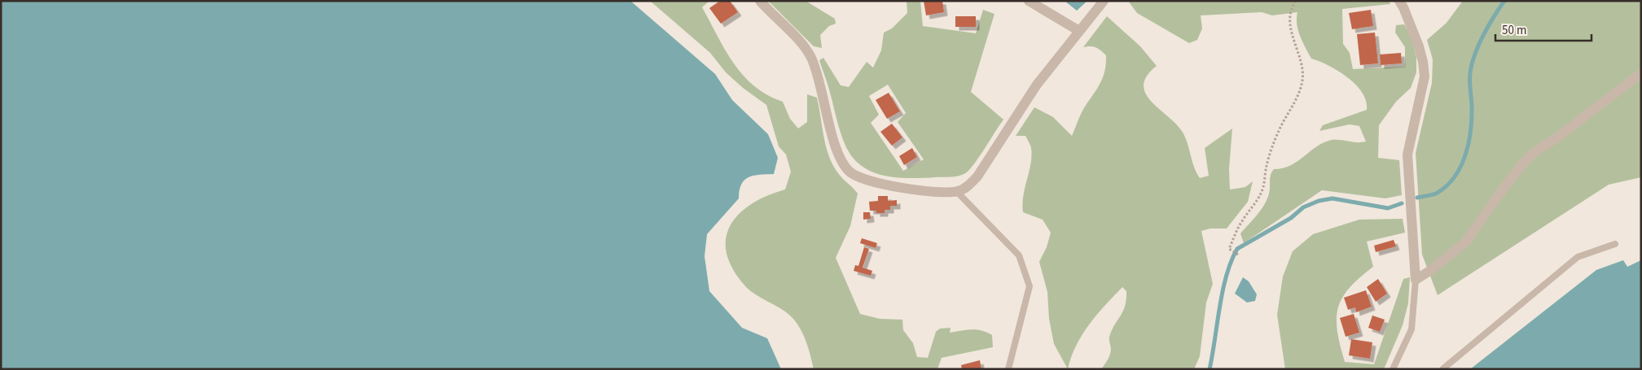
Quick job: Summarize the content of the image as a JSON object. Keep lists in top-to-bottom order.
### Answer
{
  "scale_bar": "50 m"
}
